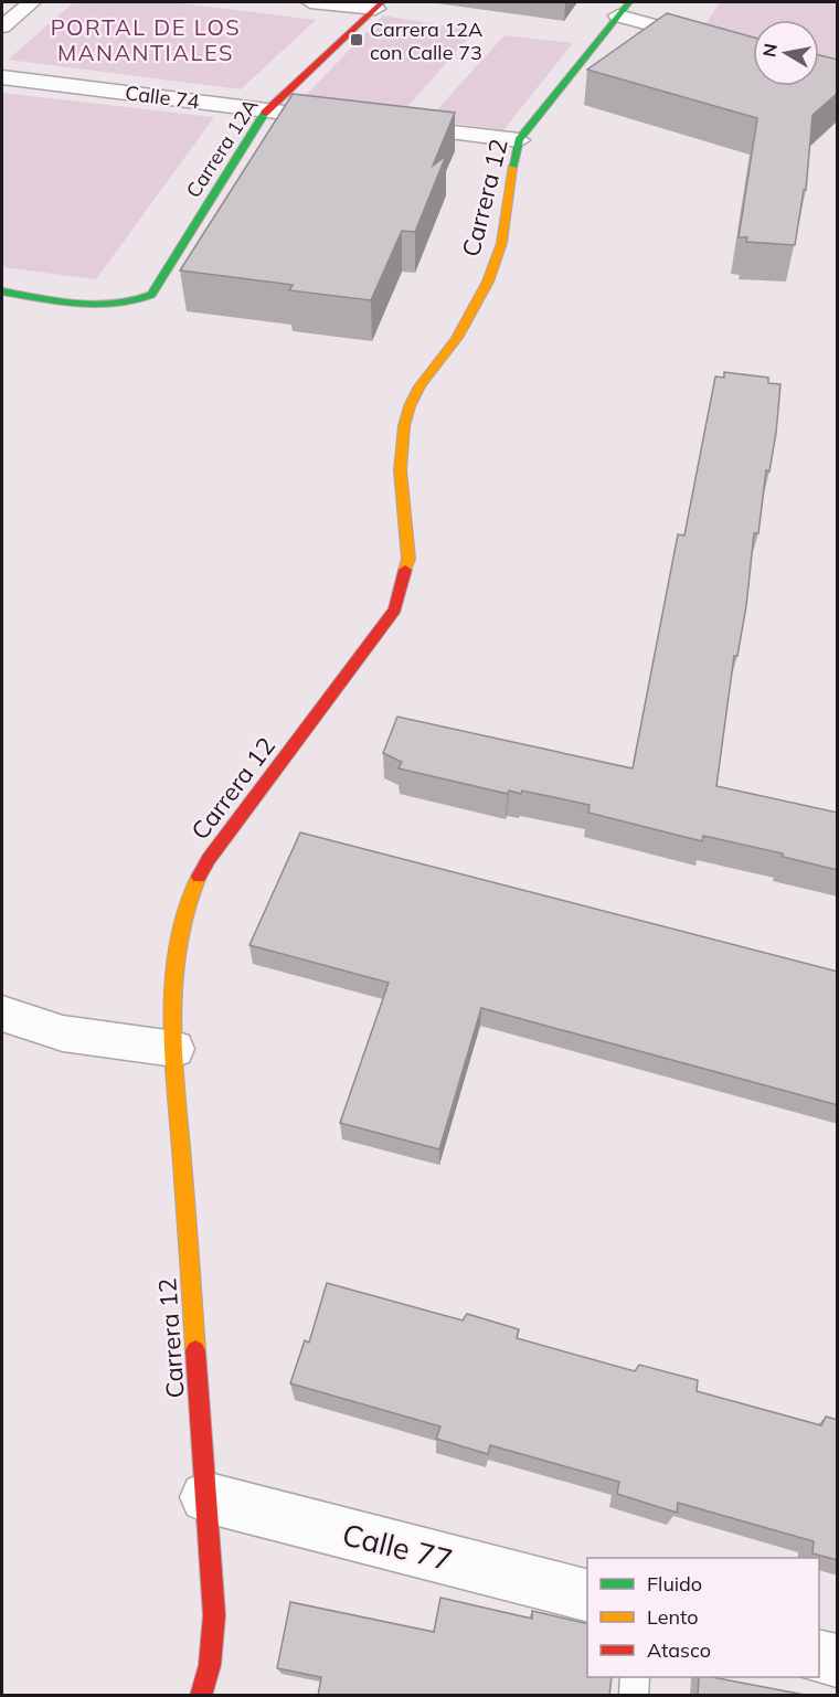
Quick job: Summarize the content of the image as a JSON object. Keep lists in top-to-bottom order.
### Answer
{
  "streets": {
    "main road": ["Carrera 12A", "Carrera 12"],
    "street": ["Calle 74", "Calle 77"]
  },
  "crossings": [
    ["Calle 74", "Carrera 12A"],
    ["Carrera 12", "Calle 77"]
  ],
  "districts": ["PORTAL DE LOS MANANTIALES"],
  "places": {
    "transit": ["Carrera 12A con Calle 73"]
  },
  "legend": ["Fluido", "Lento", "Atasco"],
  "north": "left"
}
